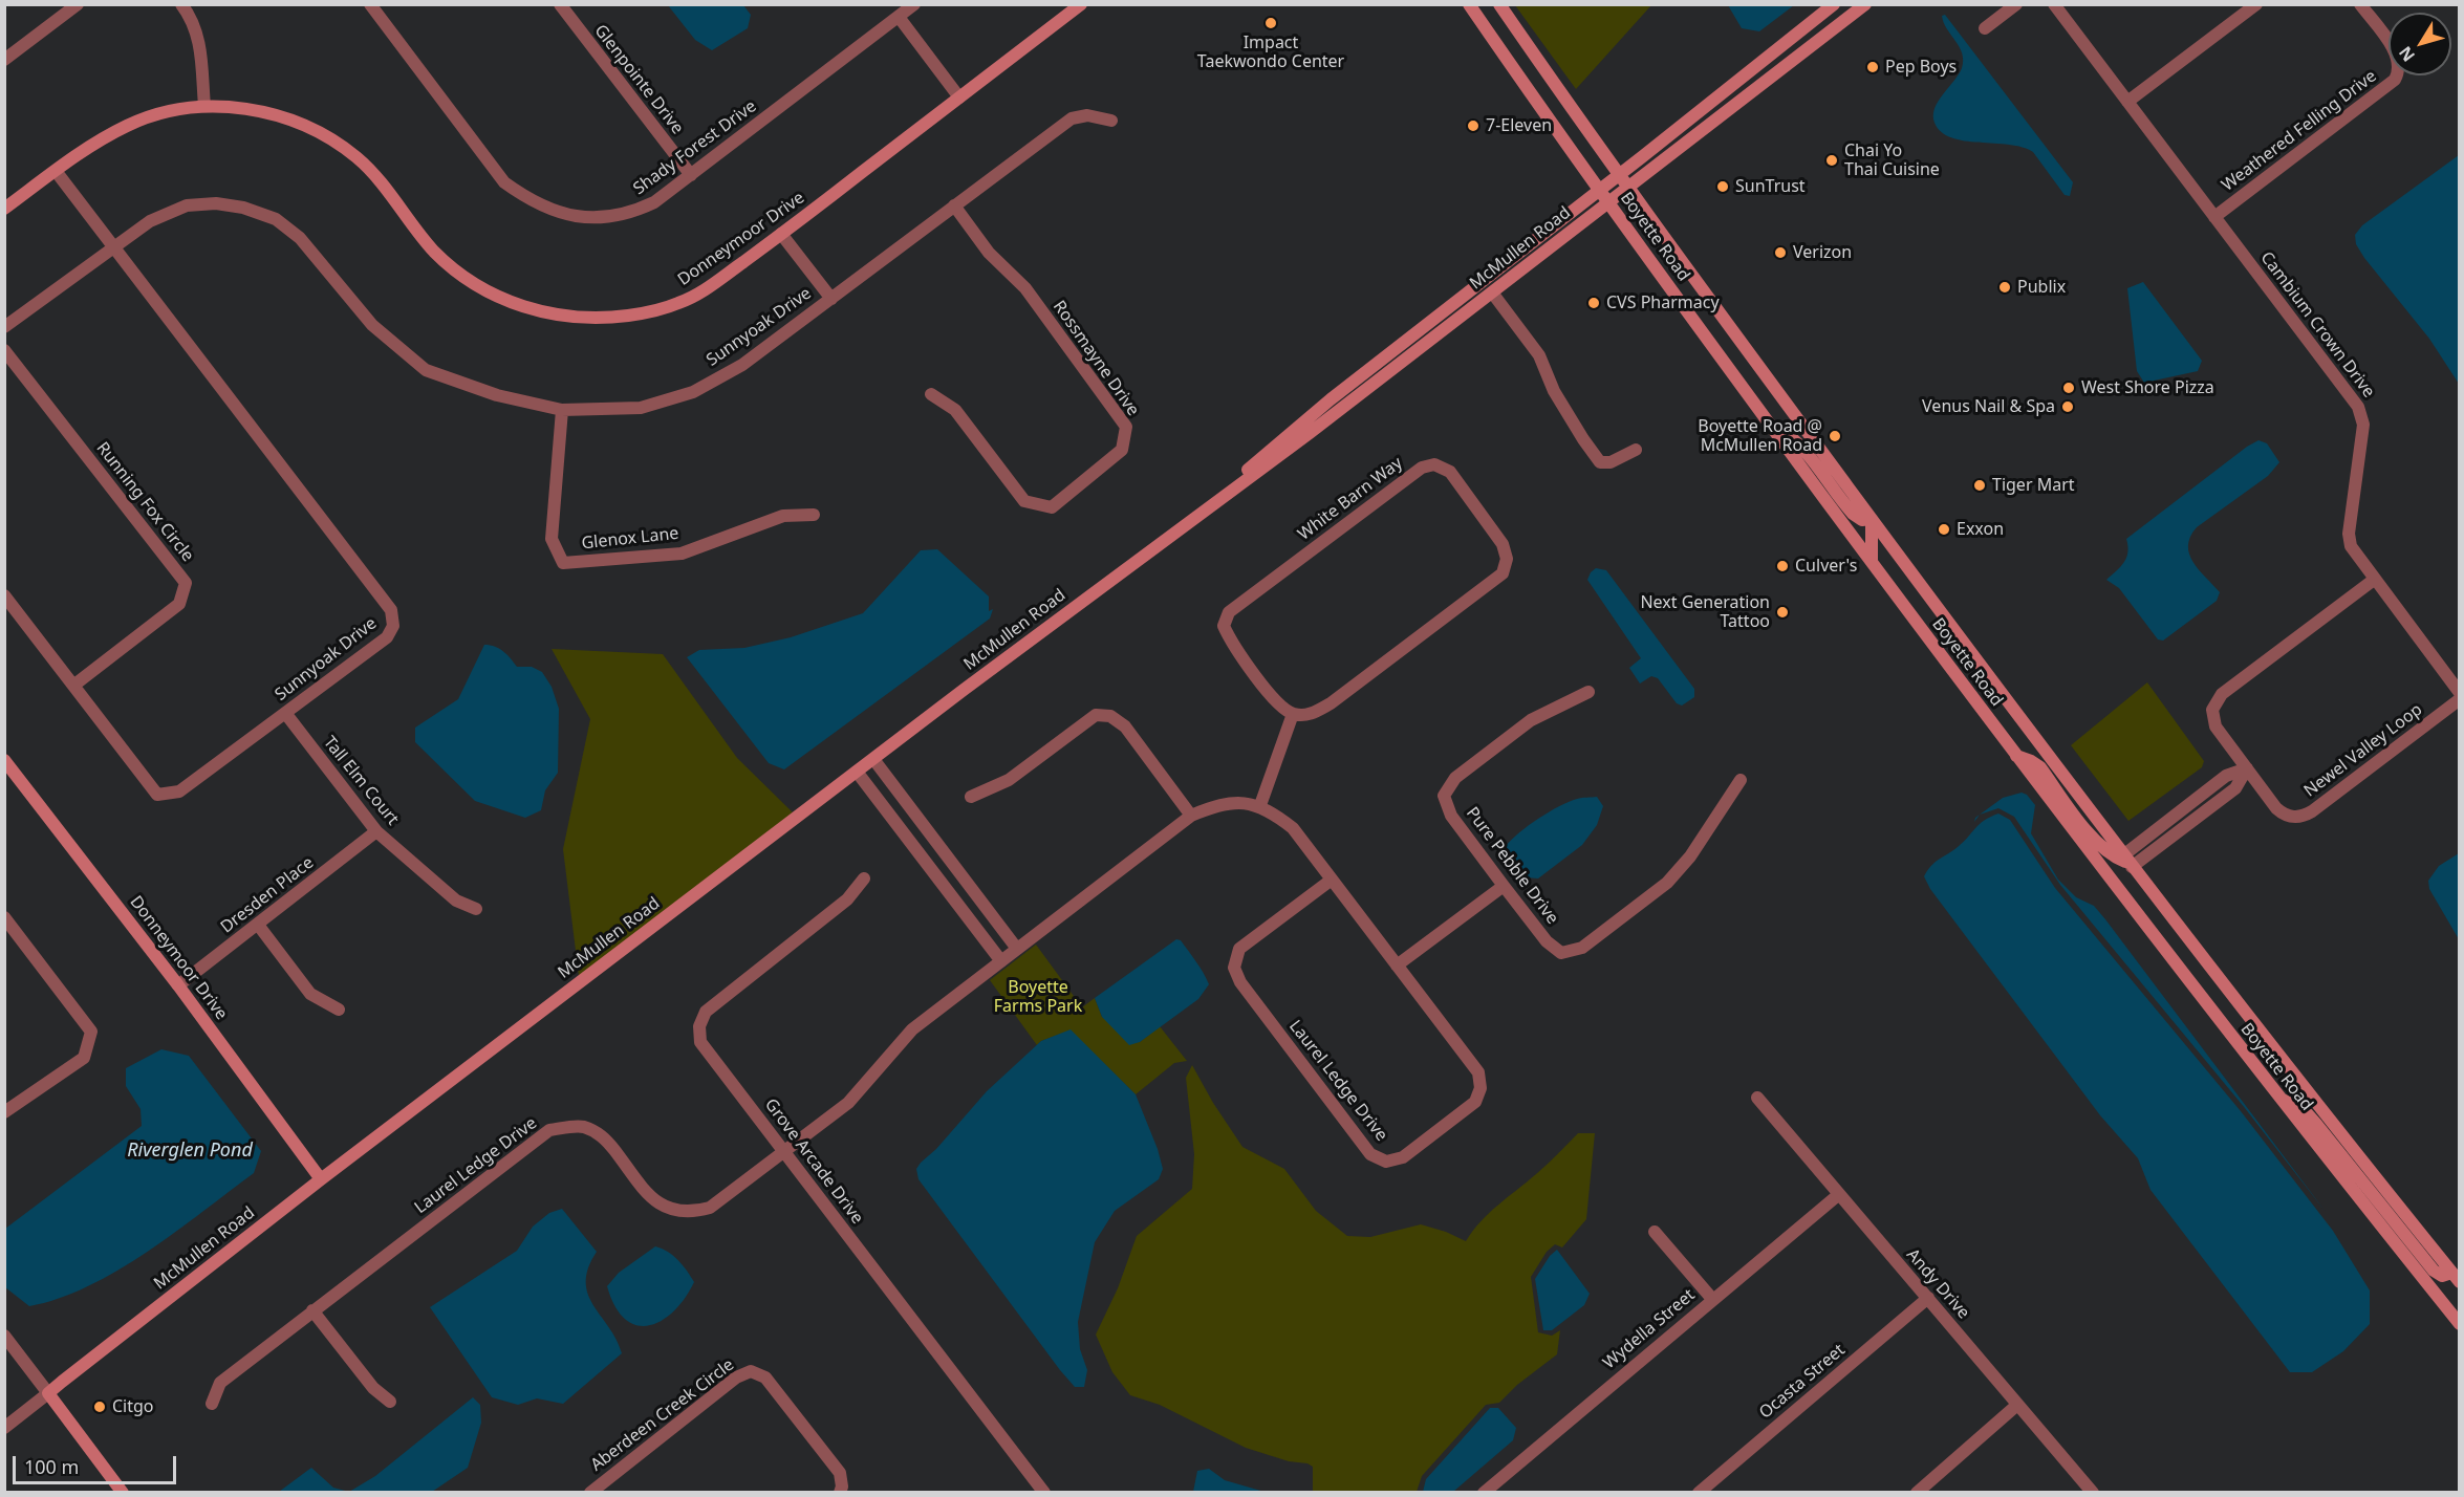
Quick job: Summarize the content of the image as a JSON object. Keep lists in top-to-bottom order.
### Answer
{
  "streets": {
    "street": [
      "Glenpointe Drive",
      "Weathered Felling Drive",
      "Shady Forest Drive",
      "Boyette Road",
      "Donneymoor Drive",
      "McMullen Road",
      "Cambium Crown Drive",
      "Sunnyoak Drive",
      "Rossmayne Drive",
      "White Barn Way",
      "Running Fox Circle",
      "Glenox Lane",
      "Newel Valley Loop",
      "Tall Elm Court",
      "Pure Pebble Drive",
      "Dresden Place",
      "Laurel Ledge Drive",
      "Grove Arcade Drive",
      "Andy Drive",
      "Wydella Street",
      "Ocasta Street",
      "Aberdeen Creek Circle"
    ]
  },
  "crossings": [
    ["Glenpointe Drive", "Shady Forest Drive"],
    ["Weathered Felling Drive", "Cambium Crown Drive"],
    ["Boyette Road", "McMullen Road"],
    ["Donneymoor Drive", "McMullen Road"],
    ["Donneymoor Drive", "Sunnyoak Drive"],
    ["Donneymoor Drive", "Dresden Place"],
    ["Cambium Crown Drive", "Newel Valley Loop"],
    ["Sunnyoak Drive", "Rossmayne Drive"],
    ["Sunnyoak Drive", "Running Fox Circle"],
    ["Sunnyoak Drive", "Glenox Lane"],
    ["Sunnyoak Drive", "Tall Elm Court"],
    ["Tall Elm Court", "Dresden Place"],
    ["Laurel Ledge Drive", "Grove Arcade Drive"],
    ["Andy Drive", "Wydella Street"],
    ["Andy Drive", "Ocasta Street"]
  ],
  "water": ["Riverglen Pond"],
  "parks": ["Boyette Farms Park"],
  "places": [
    "Impact Taekwondo Center",
    "Pep Boys",
    "7-Eleven",
    "Chai Yo Thai Cuisine",
    "SunTrust",
    "Verizon",
    "Publix",
    "CVS Pharmacy",
    "West Shore Pizza",
    "Venus Nail & Spa",
    "Boyette Road @ McMullen Road",
    "Tiger Mart",
    "Exxon",
    "Culver's",
    "Next Generation Tattoo",
    "Citgo"
  ],
  "scale_bar": "100 m",
  "north": "bottom left"
}
